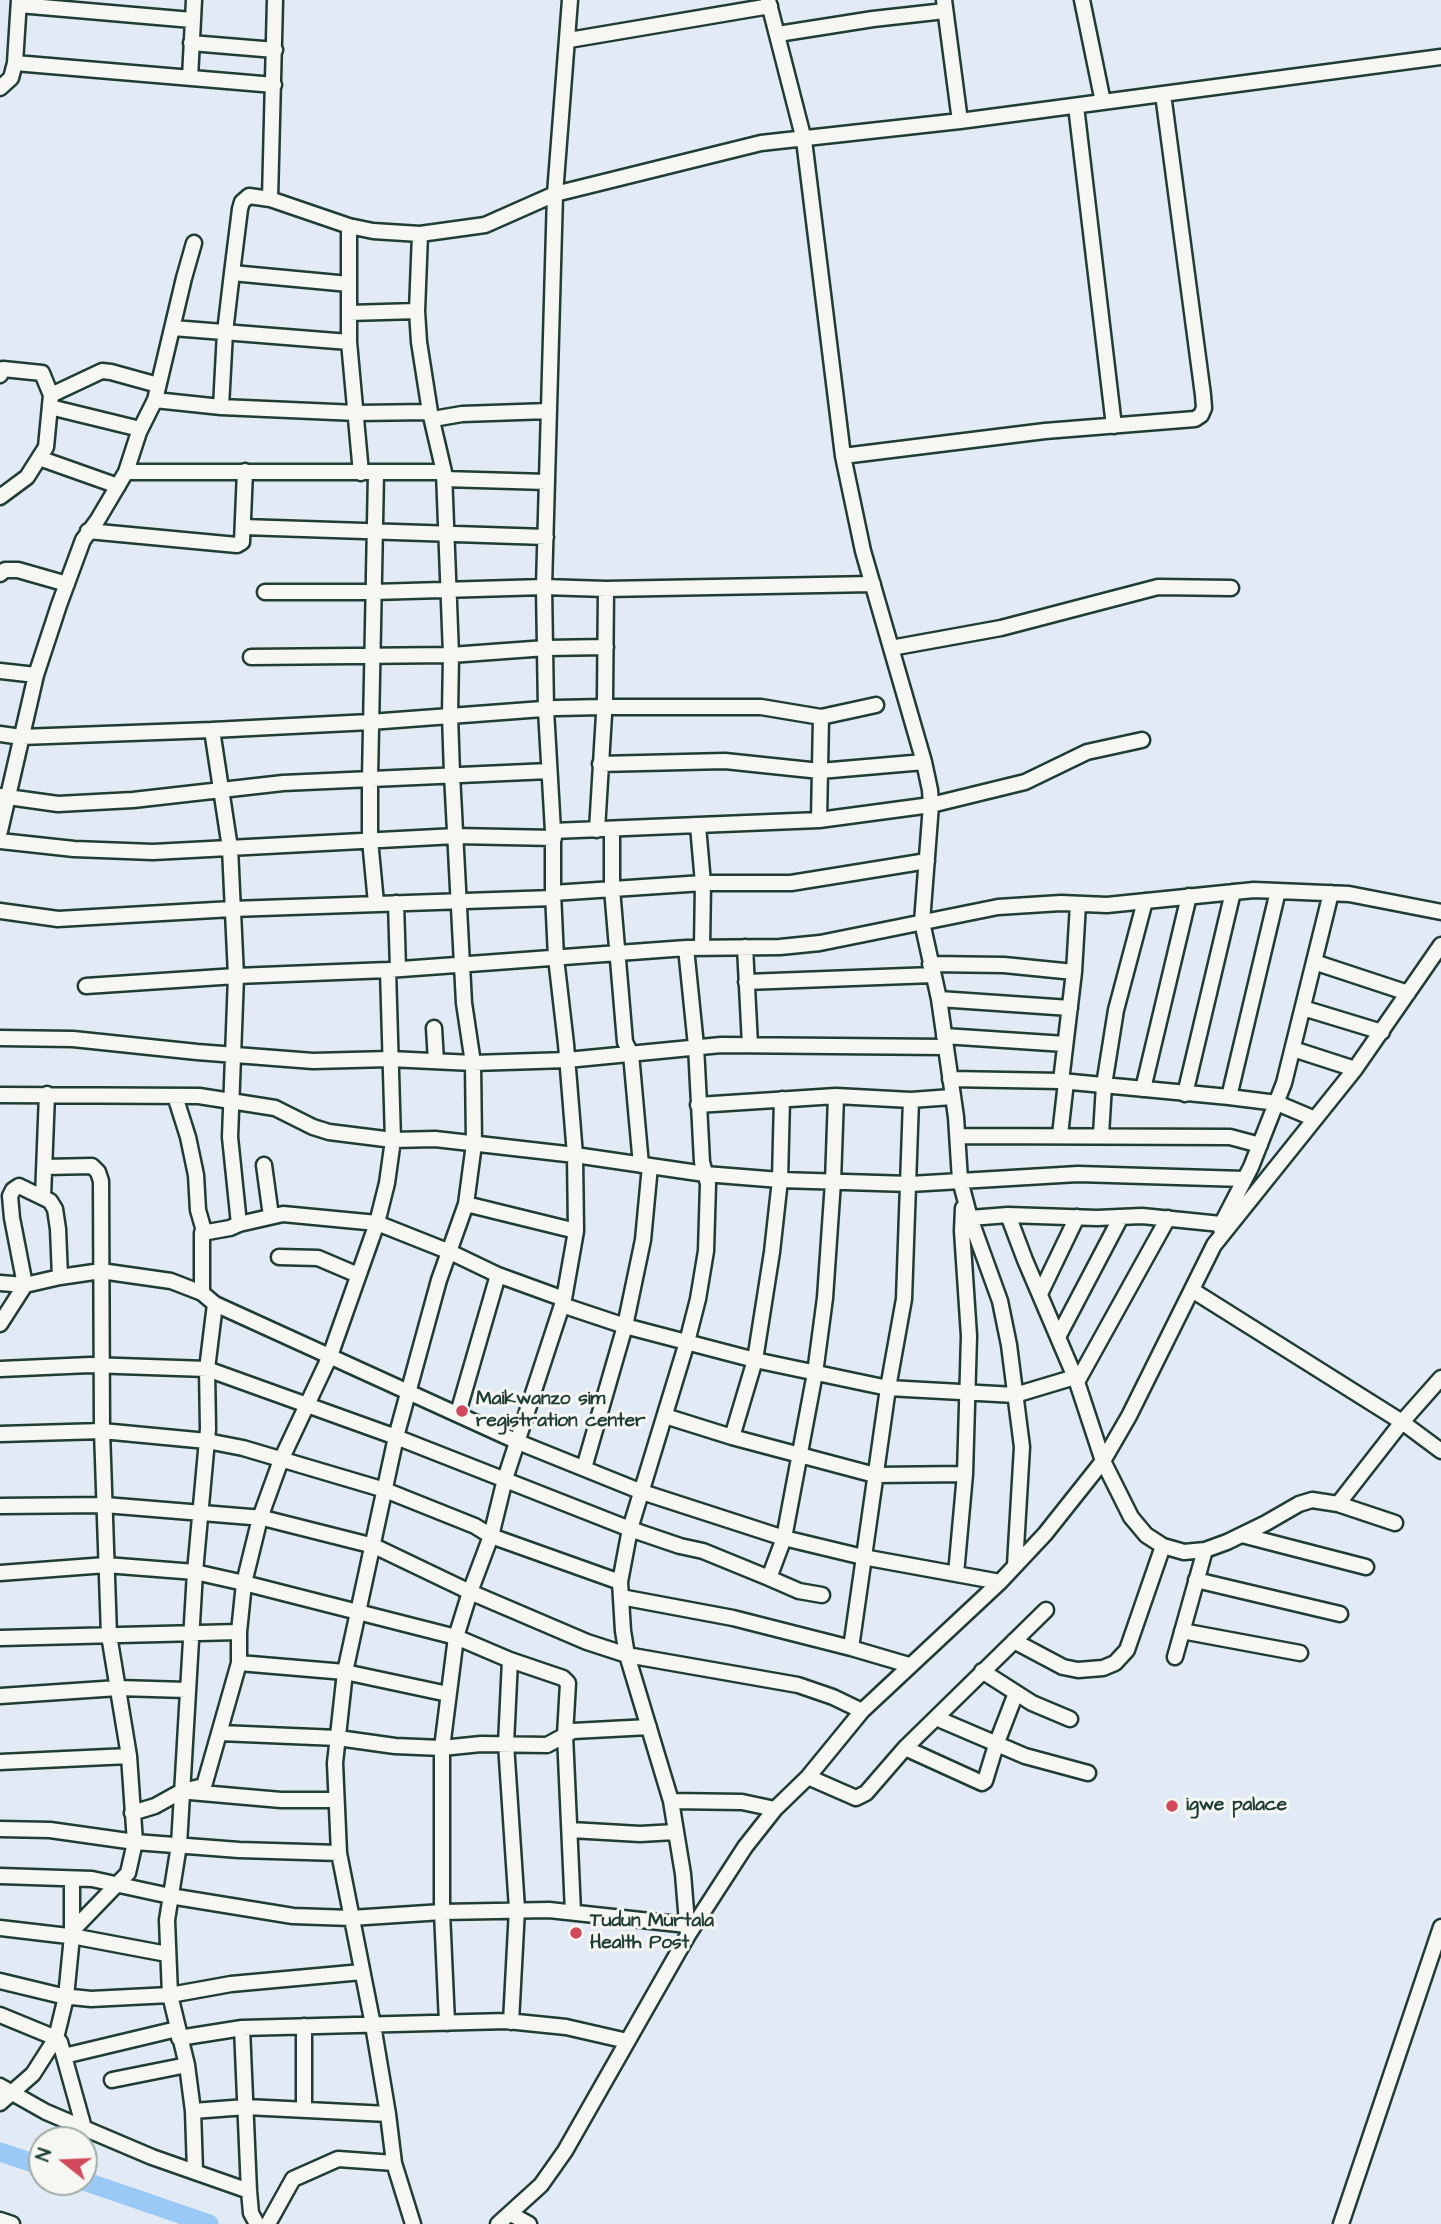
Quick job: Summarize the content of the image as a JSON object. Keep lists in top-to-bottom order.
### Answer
{
  "places": ["Maikwanzo sim registration center", "igwe palace", "Tudun Murtala Health Post"],
  "north": "left"
}
